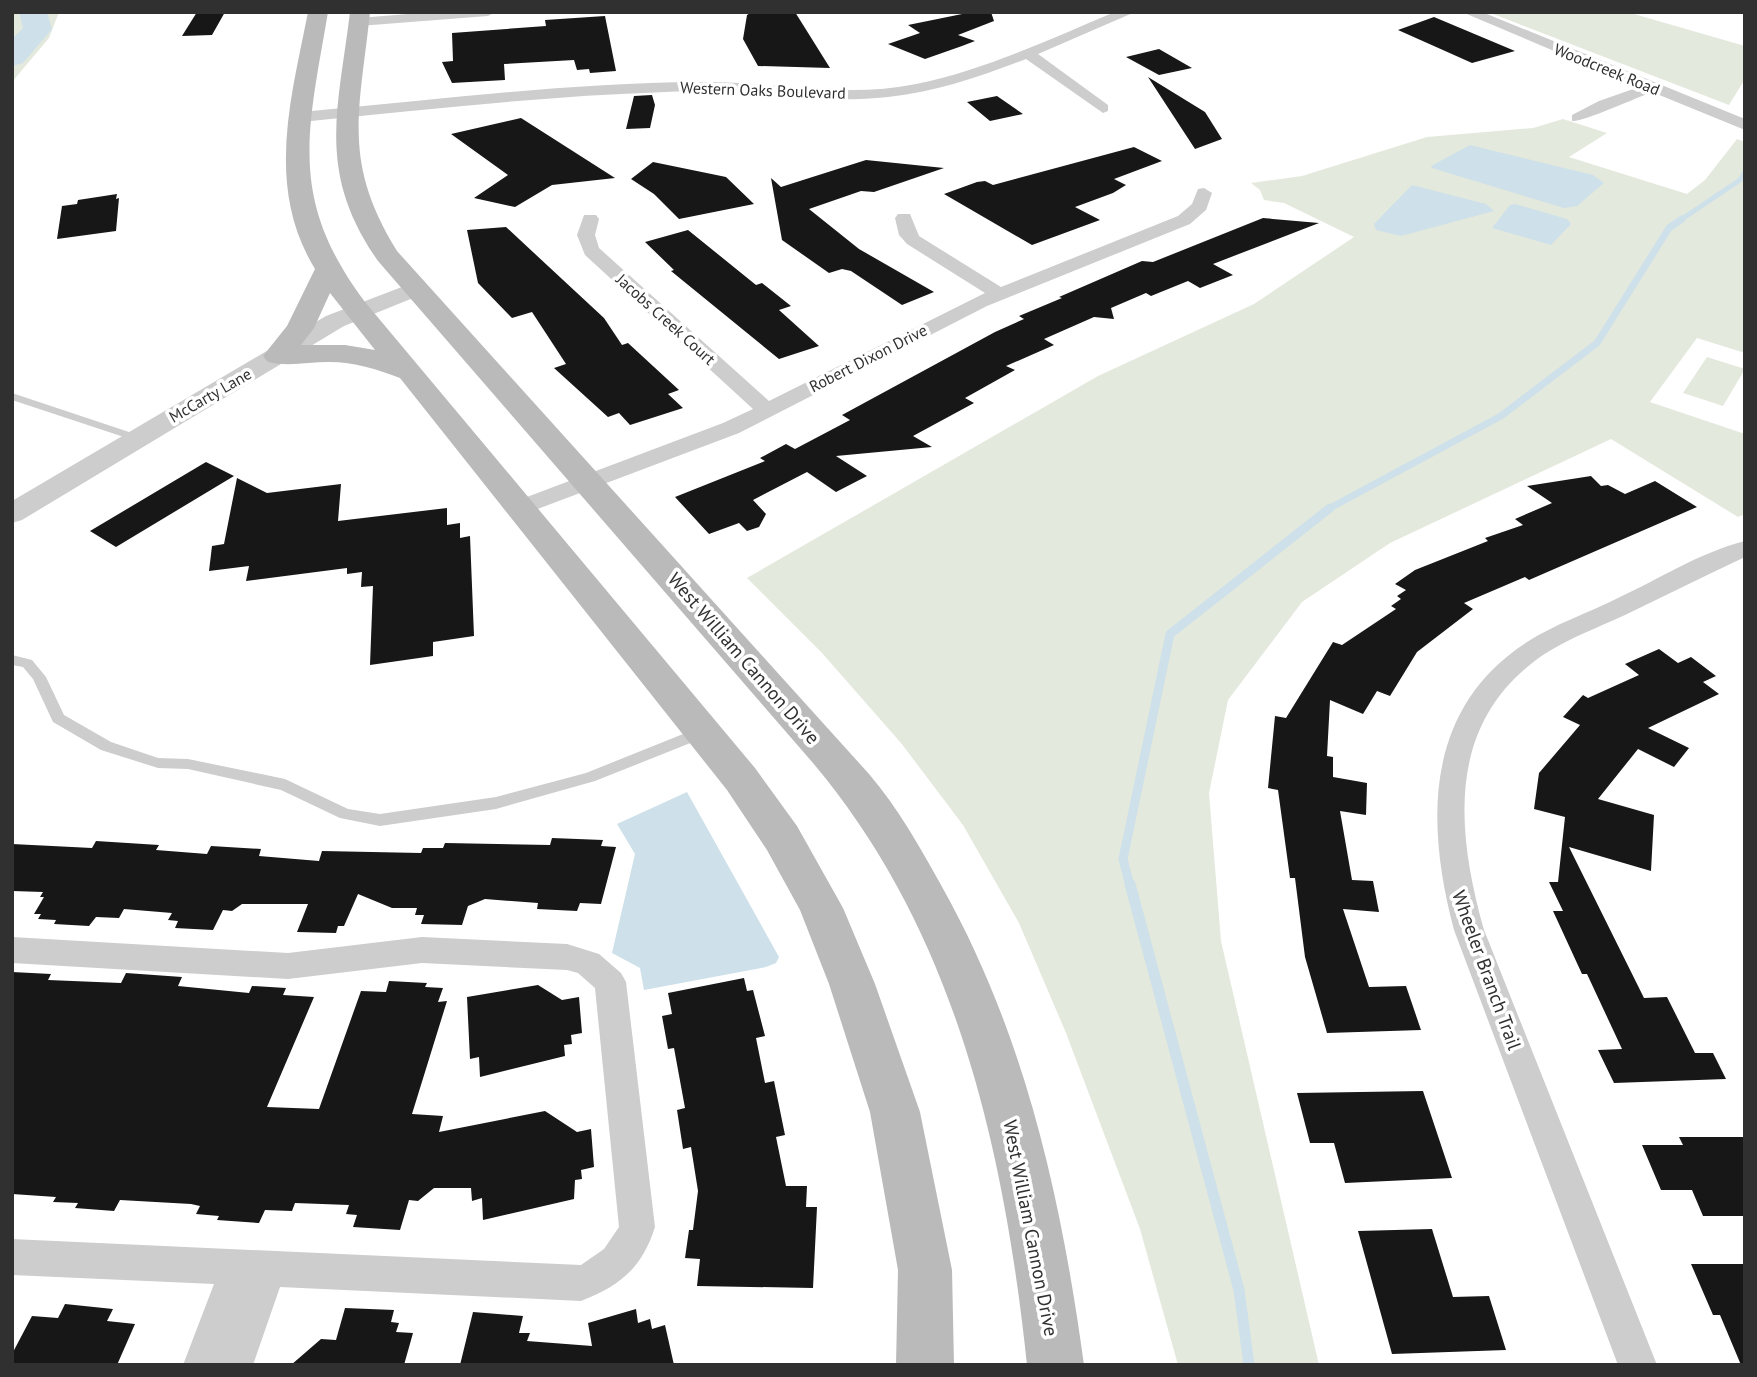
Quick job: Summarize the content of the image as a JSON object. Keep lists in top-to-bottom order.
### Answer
{
  "streets": {
    "main road": ["West William Cannon Drive"],
    "street": [
      "Woodcreek Road",
      "Western Oaks Boulevard",
      "Jacobs Creek Court",
      "Robert Dixon Drive",
      "McCarty Lane",
      "Wheeler Branch Trail"
    ]
  },
  "crossings": [
    ["Western Oaks Boulevard", "West William Cannon Drive"],
    ["Jacobs Creek Court", "Robert Dixon Drive"],
    ["Robert Dixon Drive", "West William Cannon Drive"],
    ["McCarty Lane", "West William Cannon Drive"]
  ]
}
